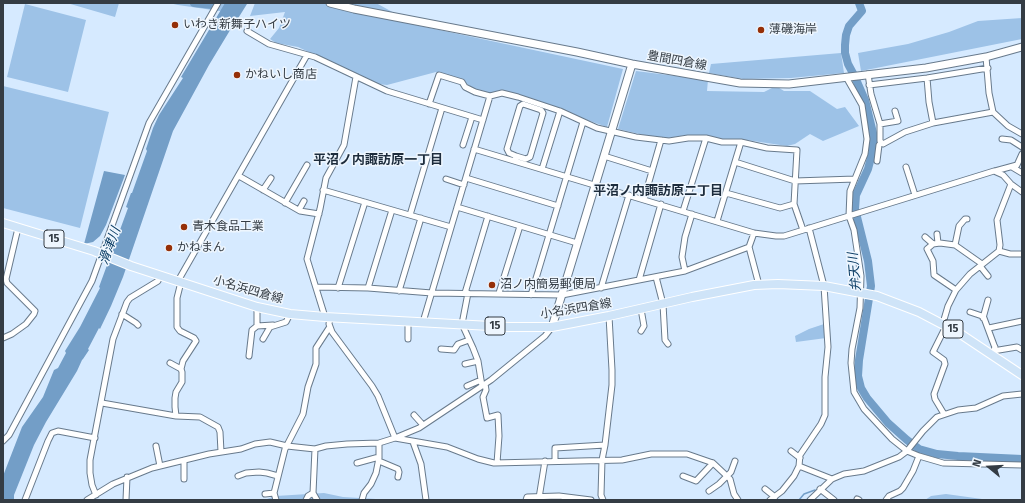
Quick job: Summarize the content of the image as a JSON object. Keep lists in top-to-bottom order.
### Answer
{
  "streets": {
    "main road": ["豊間四倉線", "15", "小名浜四倉線"]
  },
  "districts": ["平沼ノ内諏訪原一丁目", "平沼ノ内諏訪原二丁目"],
  "water": ["滑津川", "弁天川"],
  "places": [
    "いわき新舞子ハイツ",
    "薄磯海岸",
    "かねいし商店",
    "青木食品工業",
    "かねまん",
    "沼ノ内簡易郵便局"
  ],
  "north": "left"
}
